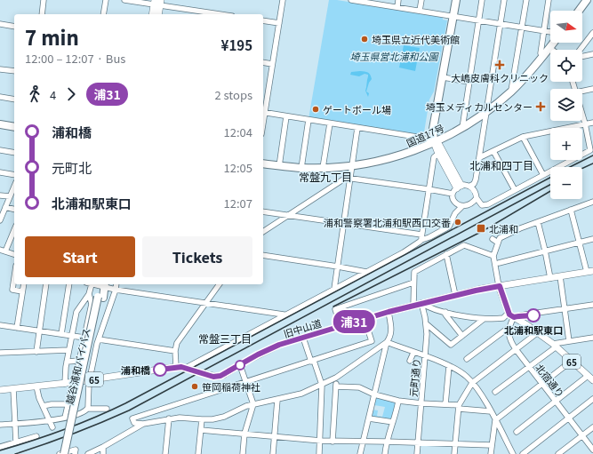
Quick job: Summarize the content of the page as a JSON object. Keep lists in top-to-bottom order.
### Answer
{
  "streets": {
    "highway": ["国道17号", "越谷浦和バイパス"],
    "main road": ["旧中山道", "65"],
    "street": ["元町通り", "北宿通り"]
  },
  "crossings": [
    ["旧中山道", "元町通り"]
  ],
  "districts": ["北浦和四丁目", "常盤九丁目", "常盤三丁目"],
  "parks": ["埼玉県営北浦和公園"],
  "places": {
    "other": [
      "埼玉県立近代美術館",
      "ゲートボール場",
      "浦和警察署北浦和駅西口交番",
      "北浦和駅東口",
      "浦和橋",
      "笹岡稲荷神社"
    ],
    "health": ["大嶋皮膚科クリニック", "埼玉メディカルセンター"],
    "transit": ["北浦和"]
  },
  "lines": ["bus line 浦31"],
  "north": "right",
  "page": {
    "on_map": "浦31",
    "map_buttons": ["+", "−"],
    "heading": ["7 min", "12:00 – 12:07 · Bus", "¥195"],
    "legs": ["4", "浦31", "2 stops"],
    "list": [
      {
        "name": "浦和橋",
        "value": "12:04"
      },
      {
        "name": "元町北",
        "value": "12:05"
      },
      {
        "name": "北浦和駅東口",
        "value": "12:07"
      }
    ],
    "buttons": ["Start", "Tickets"]
  }
}
